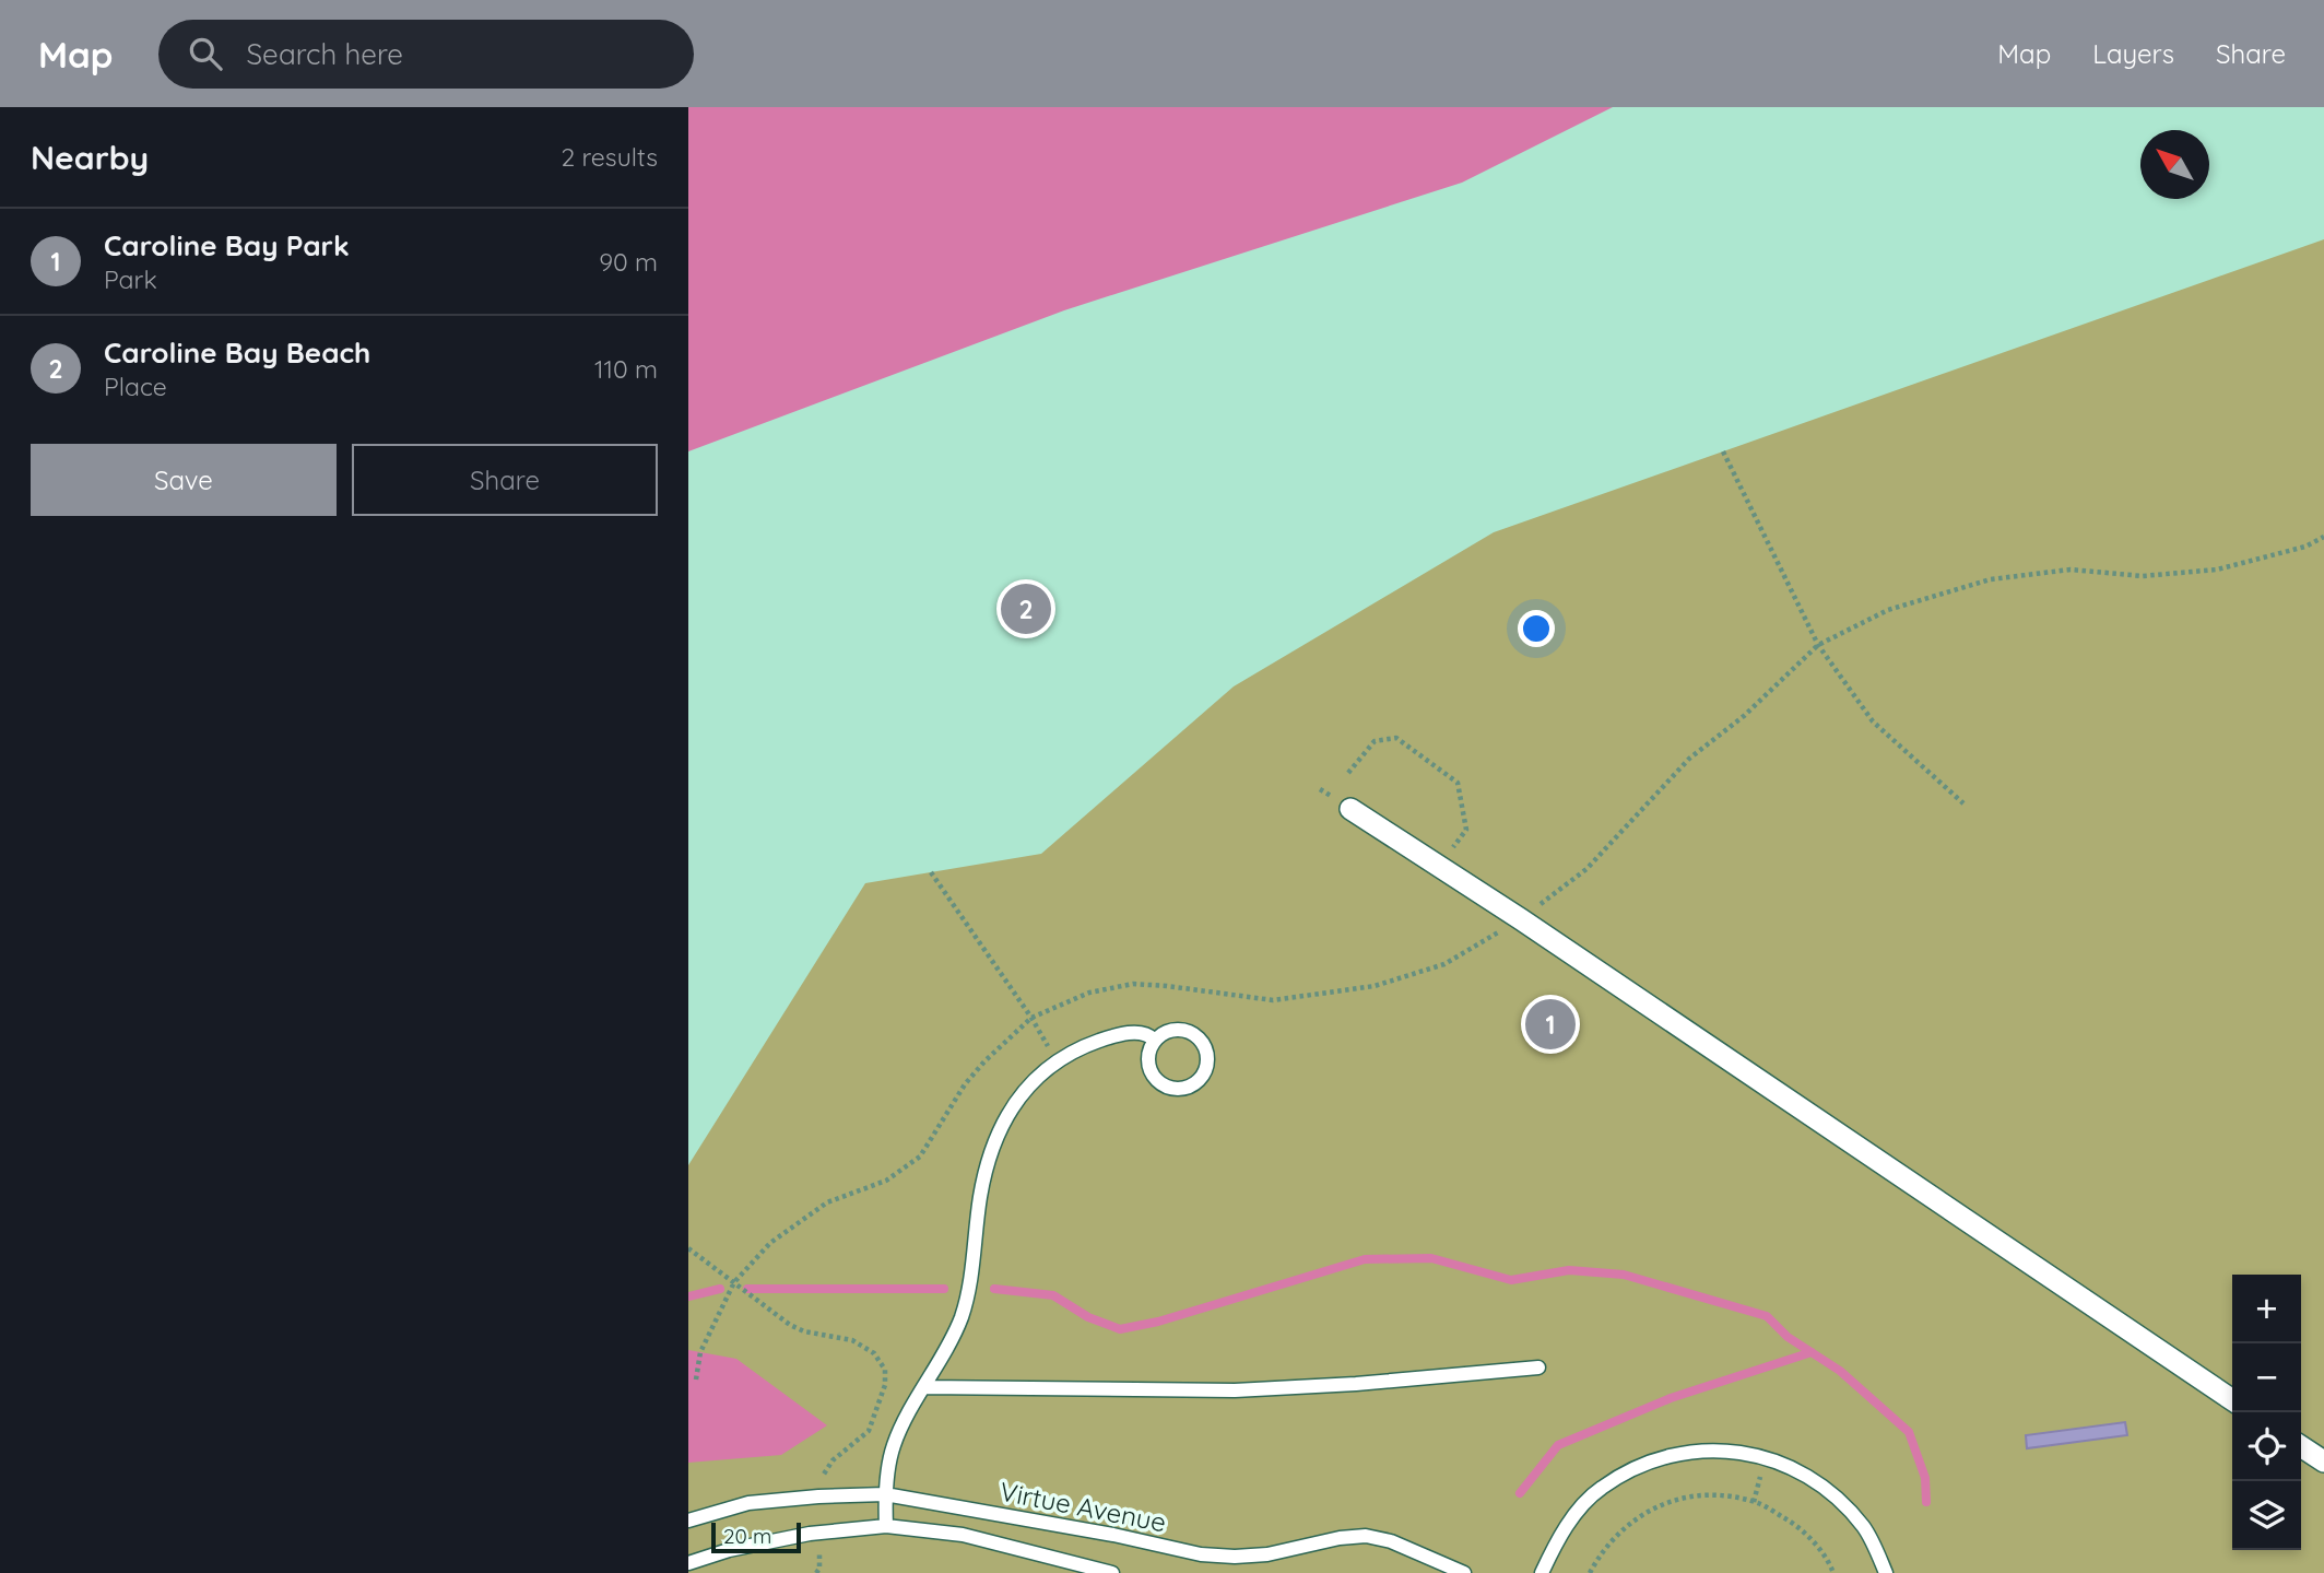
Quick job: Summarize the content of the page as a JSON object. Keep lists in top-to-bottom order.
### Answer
{
  "streets": {
    "lane": ["Virtue Avenue"]
  },
  "scale_bar": "20 m",
  "north": "top left",
  "page": {
    "header": "Map",
    "search": "Search here",
    "nav": ["Map", "Layers", "Share"],
    "heading": ["Nearby", "2 results"],
    "list": [
      {
        "mark": "1",
        "name": "Caroline Bay Park",
        "note": "Park",
        "value": "90 m"
      },
      {
        "mark": "2",
        "name": "Caroline Bay Beach",
        "note": "Place",
        "value": "110 m"
      }
    ],
    "buttons": ["Save", "Share"],
    "pins": ["2", "1"],
    "map_buttons": ["+", "−"],
    "scale": "20 m"
  }
}
